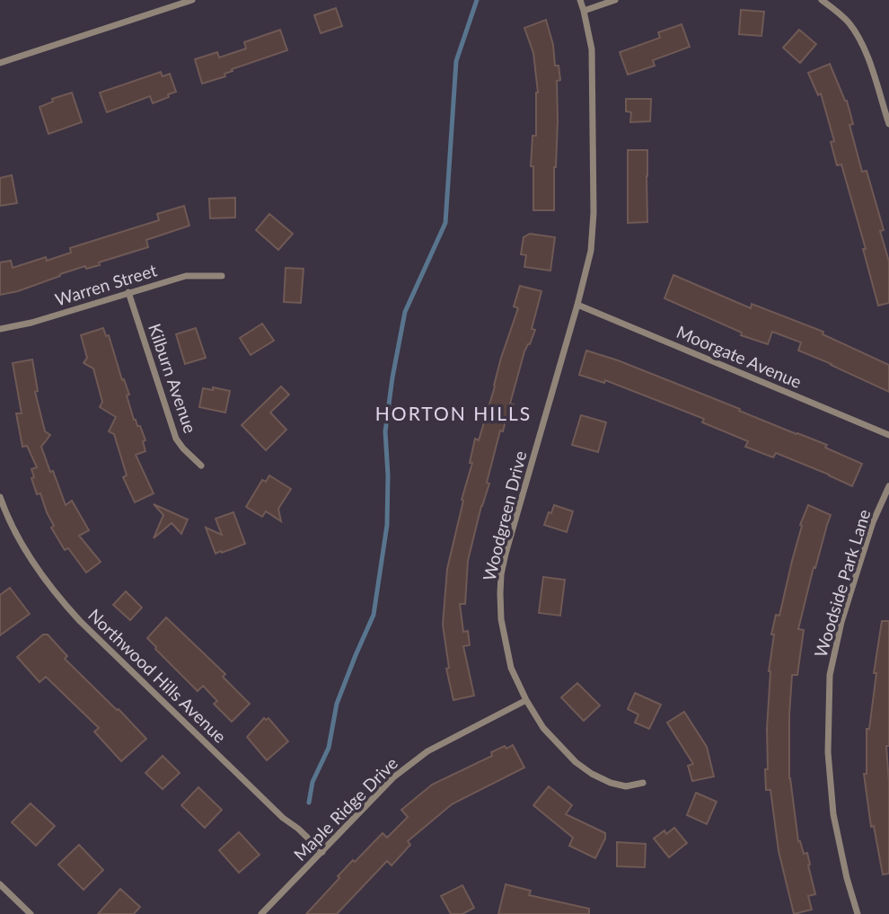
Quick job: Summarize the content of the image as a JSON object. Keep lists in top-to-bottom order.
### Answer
{
  "streets": {
    "street": [
      "Warren Street",
      "Moorgate Avenue",
      "Kilburn Avenue",
      "Woodgreen Drive",
      "Woodside Park Lane",
      "Northwood Hills Avenue",
      "Maple Ridge Drive"
    ]
  },
  "crossings": [
    ["Warren Street", "Kilburn Avenue"],
    ["Moorgate Avenue", "Woodgreen Drive"],
    ["Woodgreen Drive", "Maple Ridge Drive"],
    ["Northwood Hills Avenue", "Maple Ridge Drive"]
  ],
  "districts": ["HORTON HILLS"]
}
